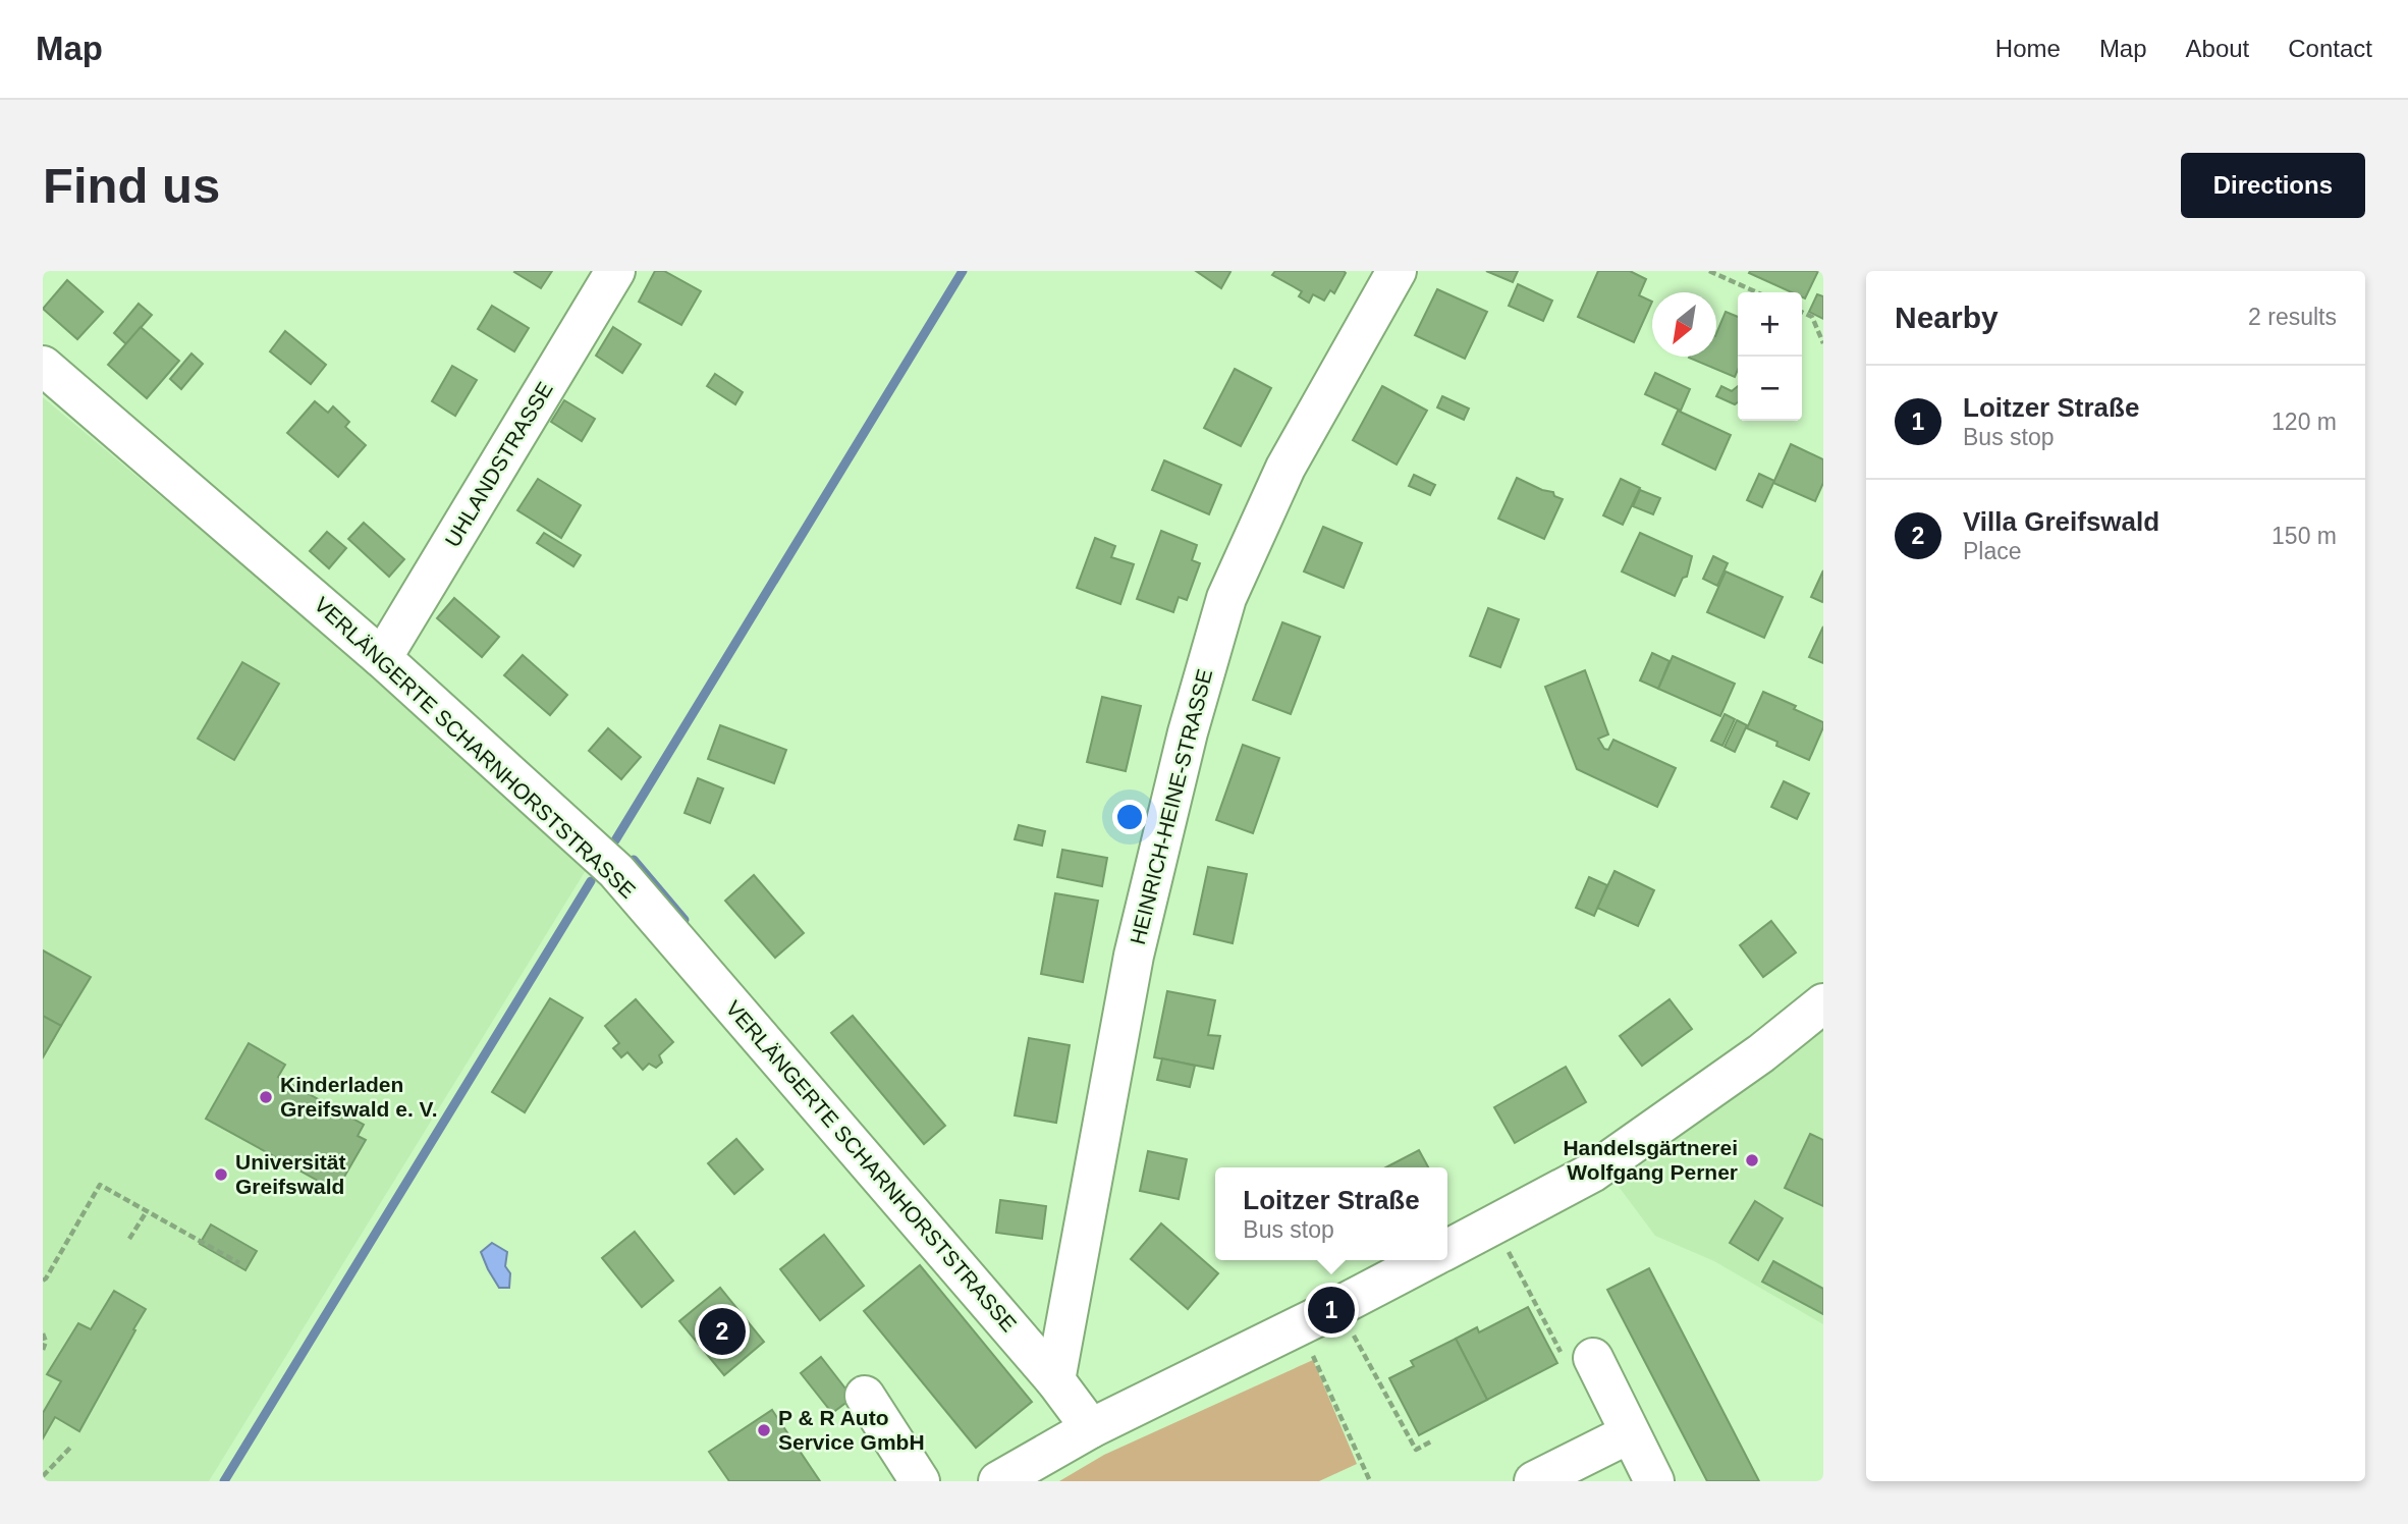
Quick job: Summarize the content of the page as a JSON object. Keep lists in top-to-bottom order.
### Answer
{
  "streets": {
    "street": ["UHLANDSTRASSE", "VERLÄNGERTE SCHARNHORSTSTRASSE", "HEINRICH-HEINE-STRASSE"]
  },
  "crossings": [
    ["UHLANDSTRASSE", "VERLÄNGERTE SCHARNHORSTSTRASSE"],
    ["VERLÄNGERTE SCHARNHORSTSTRASSE", "HEINRICH-HEINE-STRASSE"]
  ],
  "places": [
    "Kinderladen Greifswald e. V.",
    "Handelsgärtnerei Wolfgang Perner",
    "Universität Greifswald",
    "P & R Auto Service GmbH"
  ],
  "north": "bottom left",
  "page": {
    "header": "Map",
    "nav": [
      "Home",
      "Map",
      "About",
      "Contact"
    ],
    "buttons": "Directions",
    "title": "Find us",
    "heading": ["Nearby", "2 results"],
    "map_buttons": ["+", "−"],
    "list": [
      {
        "mark": "1",
        "name": "Loitzer Straße",
        "note": "Bus stop",
        "value": "120 m"
      },
      {
        "mark": "2",
        "name": "Villa Greifswald",
        "note": "Place",
        "value": "150 m"
      }
    ],
    "popup": ["Loitzer Straße", "Bus stop"],
    "pins": ["1", "2"]
  }
}
